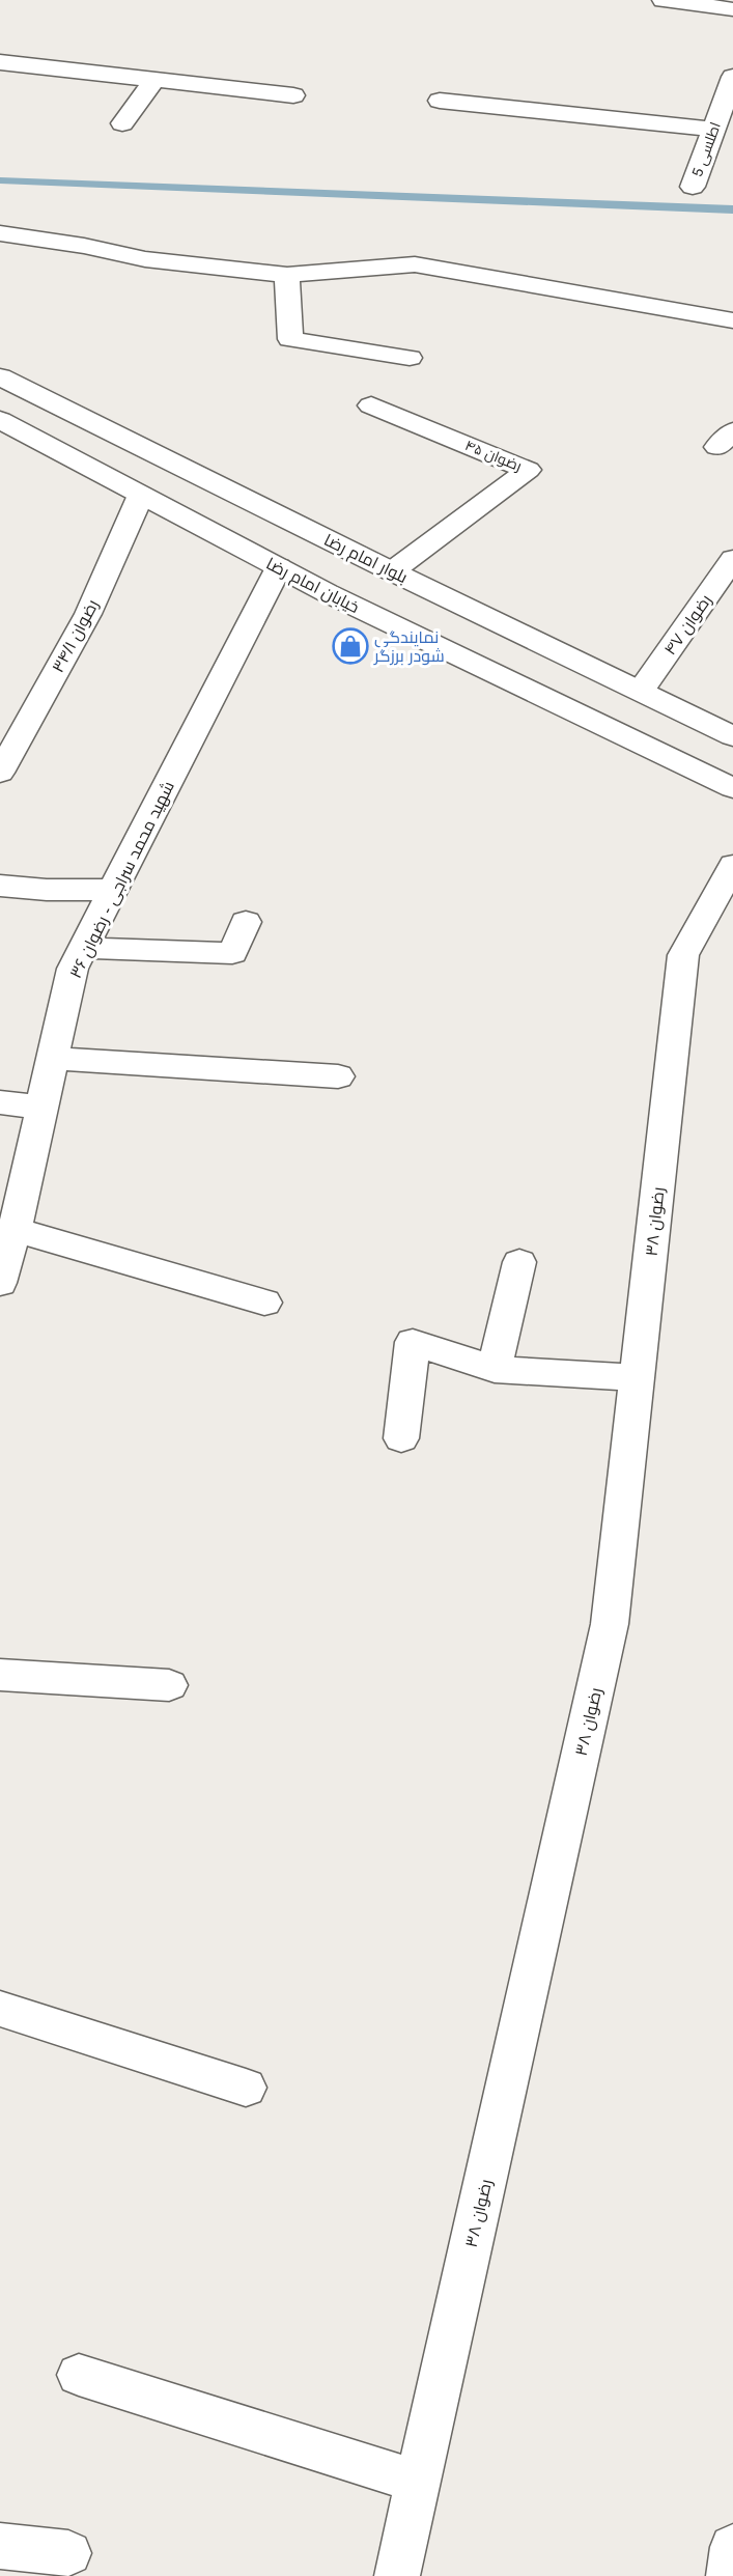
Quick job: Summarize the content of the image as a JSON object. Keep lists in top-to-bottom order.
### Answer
{
  "streets": {
    "street": [
      "اطلسی 5",
      "رضوان ۴۵",
      "بلوار امام رضا",
      "خیابان امام رضا",
      "رضوان ۴۷",
      "رضوان ۳۴/۱",
      "شهید محمد سراجی - رضوان ۳۶",
      "رضوان ۳۸"
    ]
  },
  "crossings": [
    ["رضوان ۴۵", "بلوار امام رضا"],
    ["بلوار امام رضا", "رضوان ۴۷"],
    ["خیابان امام رضا", "رضوان ۳۴/۱"],
    ["خیابان امام رضا", "شهید محمد سراجی - رضوان ۳۶"]
  ],
  "places": {
    "shop": ["نمایندگی شودر برزگر"]
  }
}
